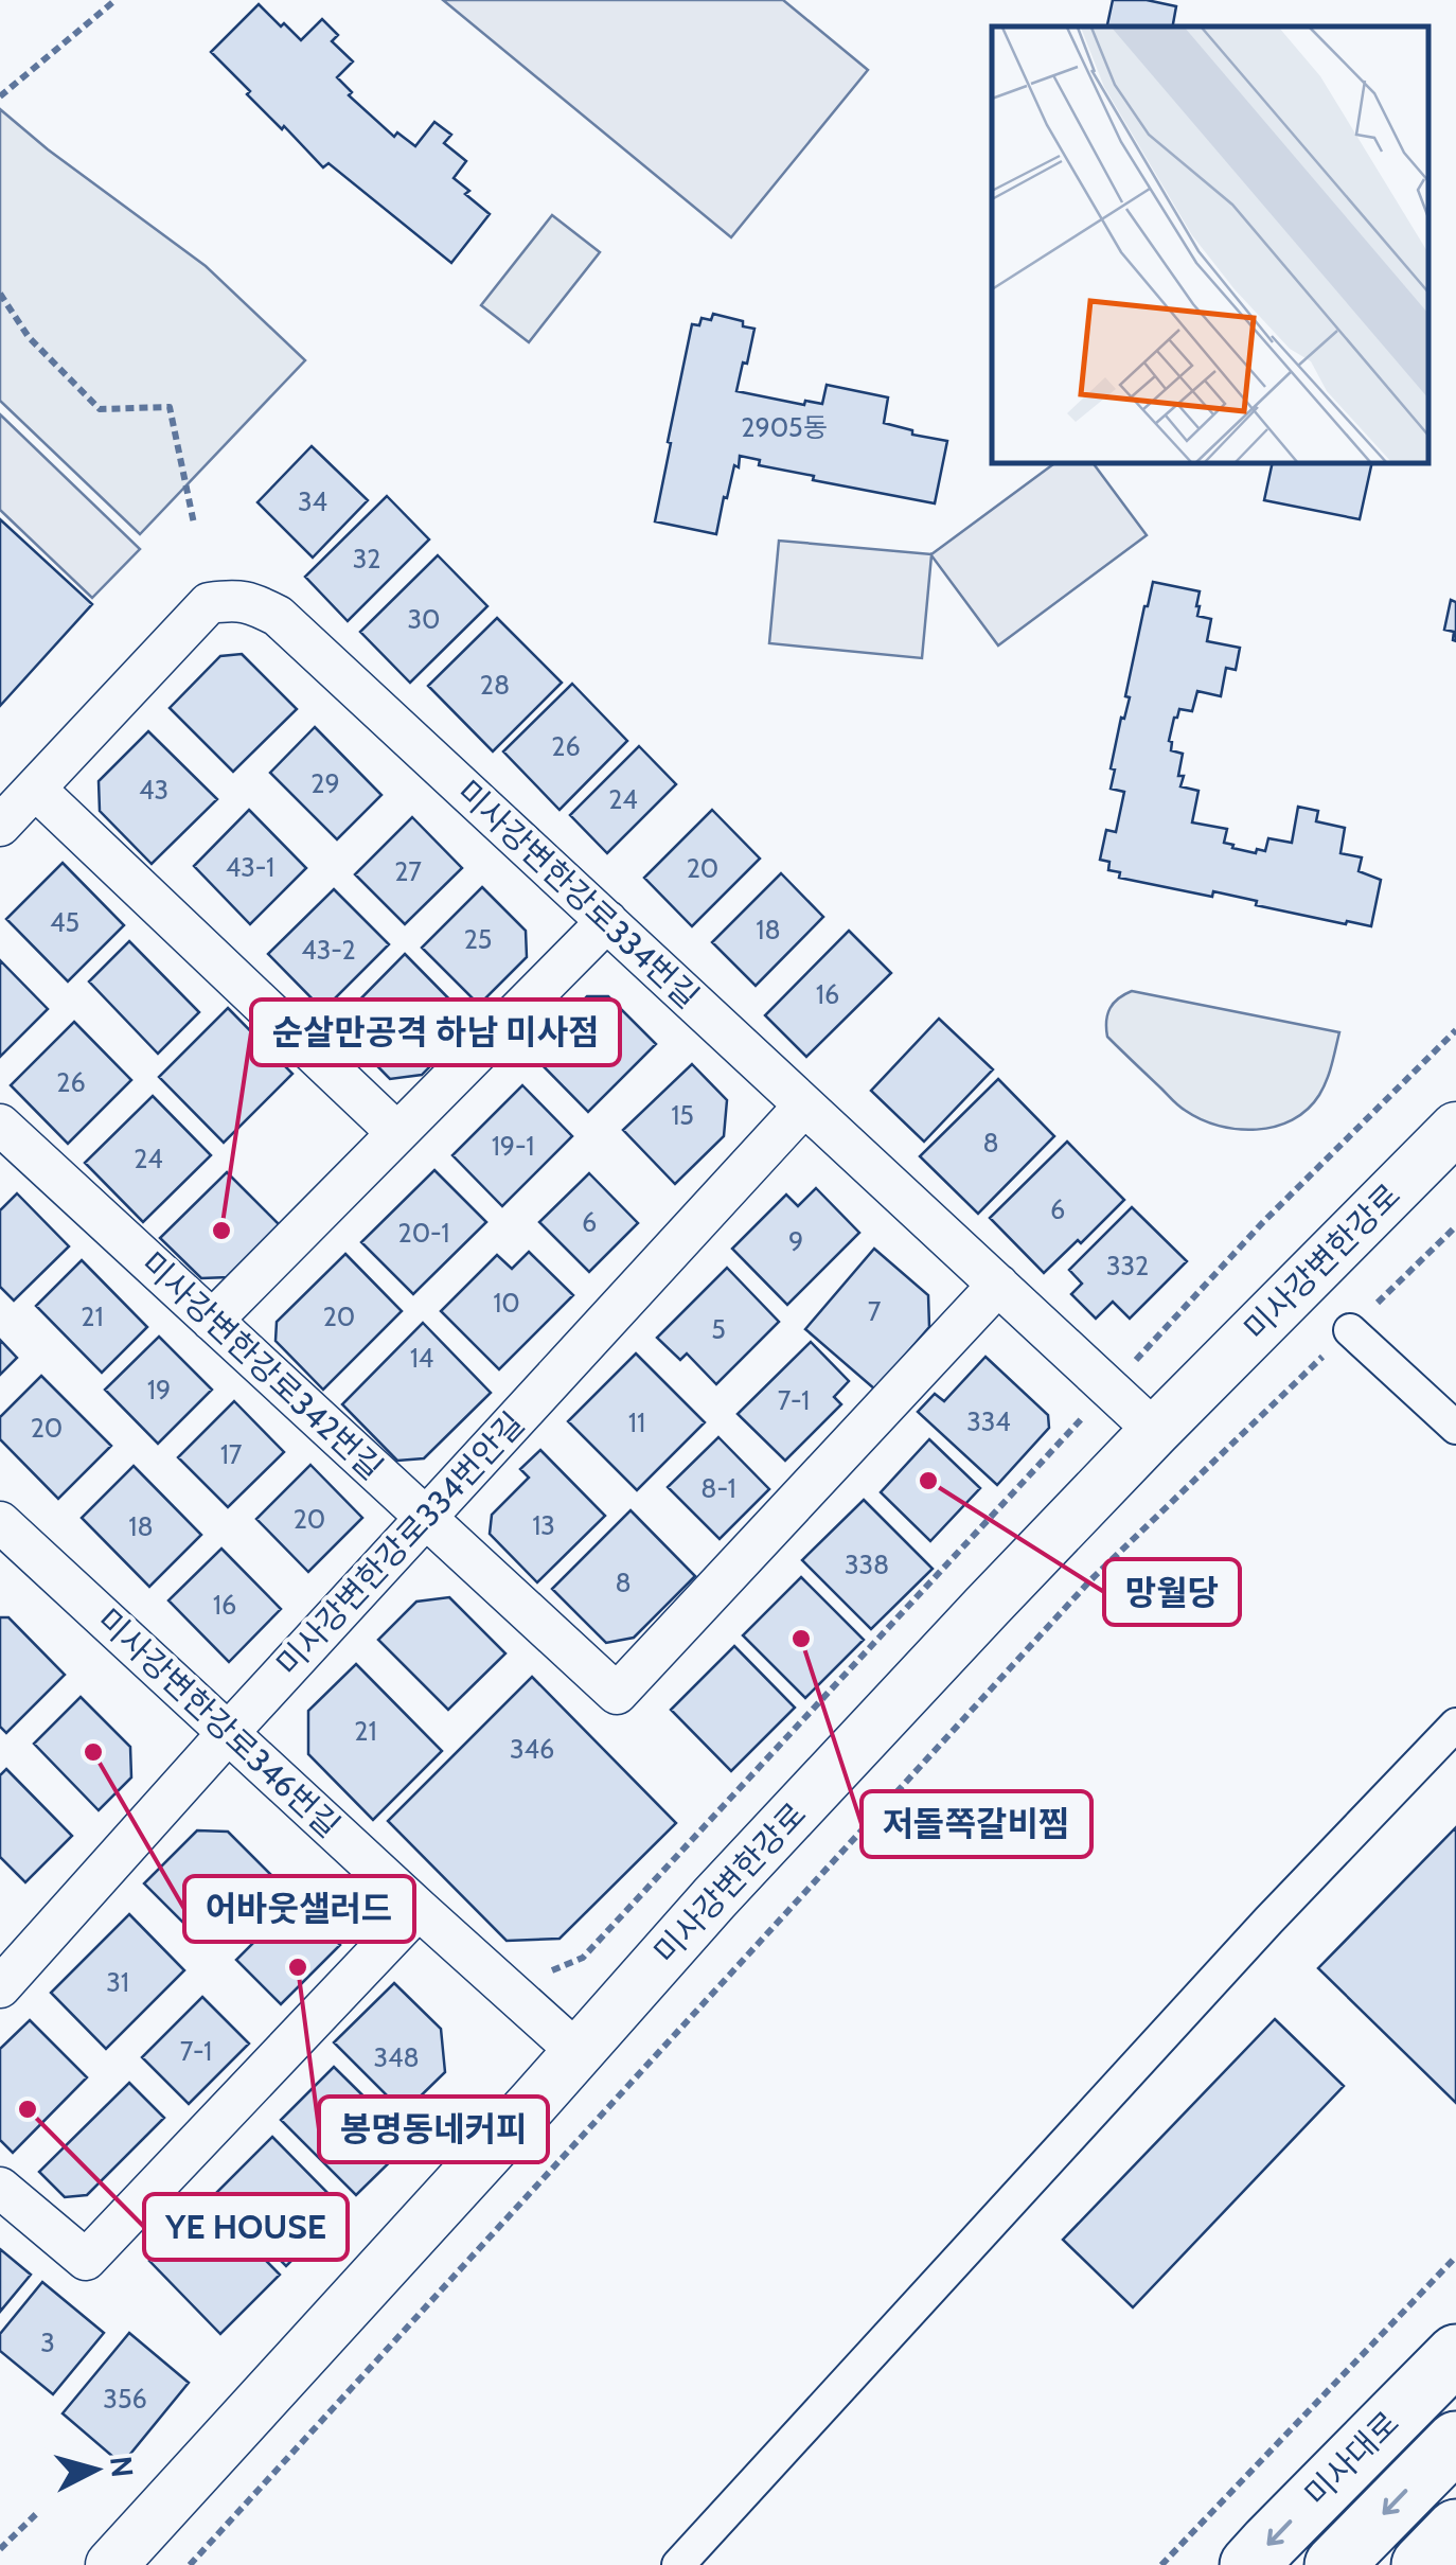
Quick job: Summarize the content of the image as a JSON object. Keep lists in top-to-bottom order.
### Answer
{
  "streets": {
    "main road": ["미사대로"],
    "street": [
      "미사강변한강로334번길",
      "미사강변한강로",
      "미사강변한강로342번길",
      "미사강변한강로334번안길",
      "미사강변한강로346번길"
    ]
  },
  "crossings": [
    ["미사강변한강로334번길", "미사강변한강로"],
    ["미사강변한강로334번길", "미사강변한강로342번길"],
    ["미사강변한강로334번길", "미사강변한강로334번안길"],
    ["미사강변한강로", "미사강변한강로346번길"],
    ["미사강변한강로342번길", "미사강변한강로334번안길"],
    ["미사강변한강로334번안길", "미사강변한강로346번길"]
  ],
  "one_way": ["미사대로"],
  "places": [
    "순살만공격 하남 미사점",
    "망월당",
    "저돌쪽갈비찜",
    "어바웃샐러드",
    "봉명동네커피",
    "YE HOUSE"
  ],
  "house_numbers": [
    "2905동",
    "34",
    "32",
    "30",
    "28",
    "26",
    "29",
    "43",
    "24",
    "43-1",
    "20",
    "27",
    "45",
    "18",
    "25",
    "43-2",
    "16",
    "26",
    "15",
    "8",
    "19-1",
    "24",
    "6",
    "6",
    "20-1",
    "9",
    "332",
    "10",
    "7",
    "21",
    "20",
    "5",
    "14",
    "19",
    "7-1",
    "334",
    "11",
    "20",
    "17",
    "8-1",
    "20",
    "13",
    "18",
    "338",
    "8",
    "16",
    "21",
    "346",
    "31",
    "7-1",
    "348",
    "3",
    "356"
  ],
  "north": "right"
}
